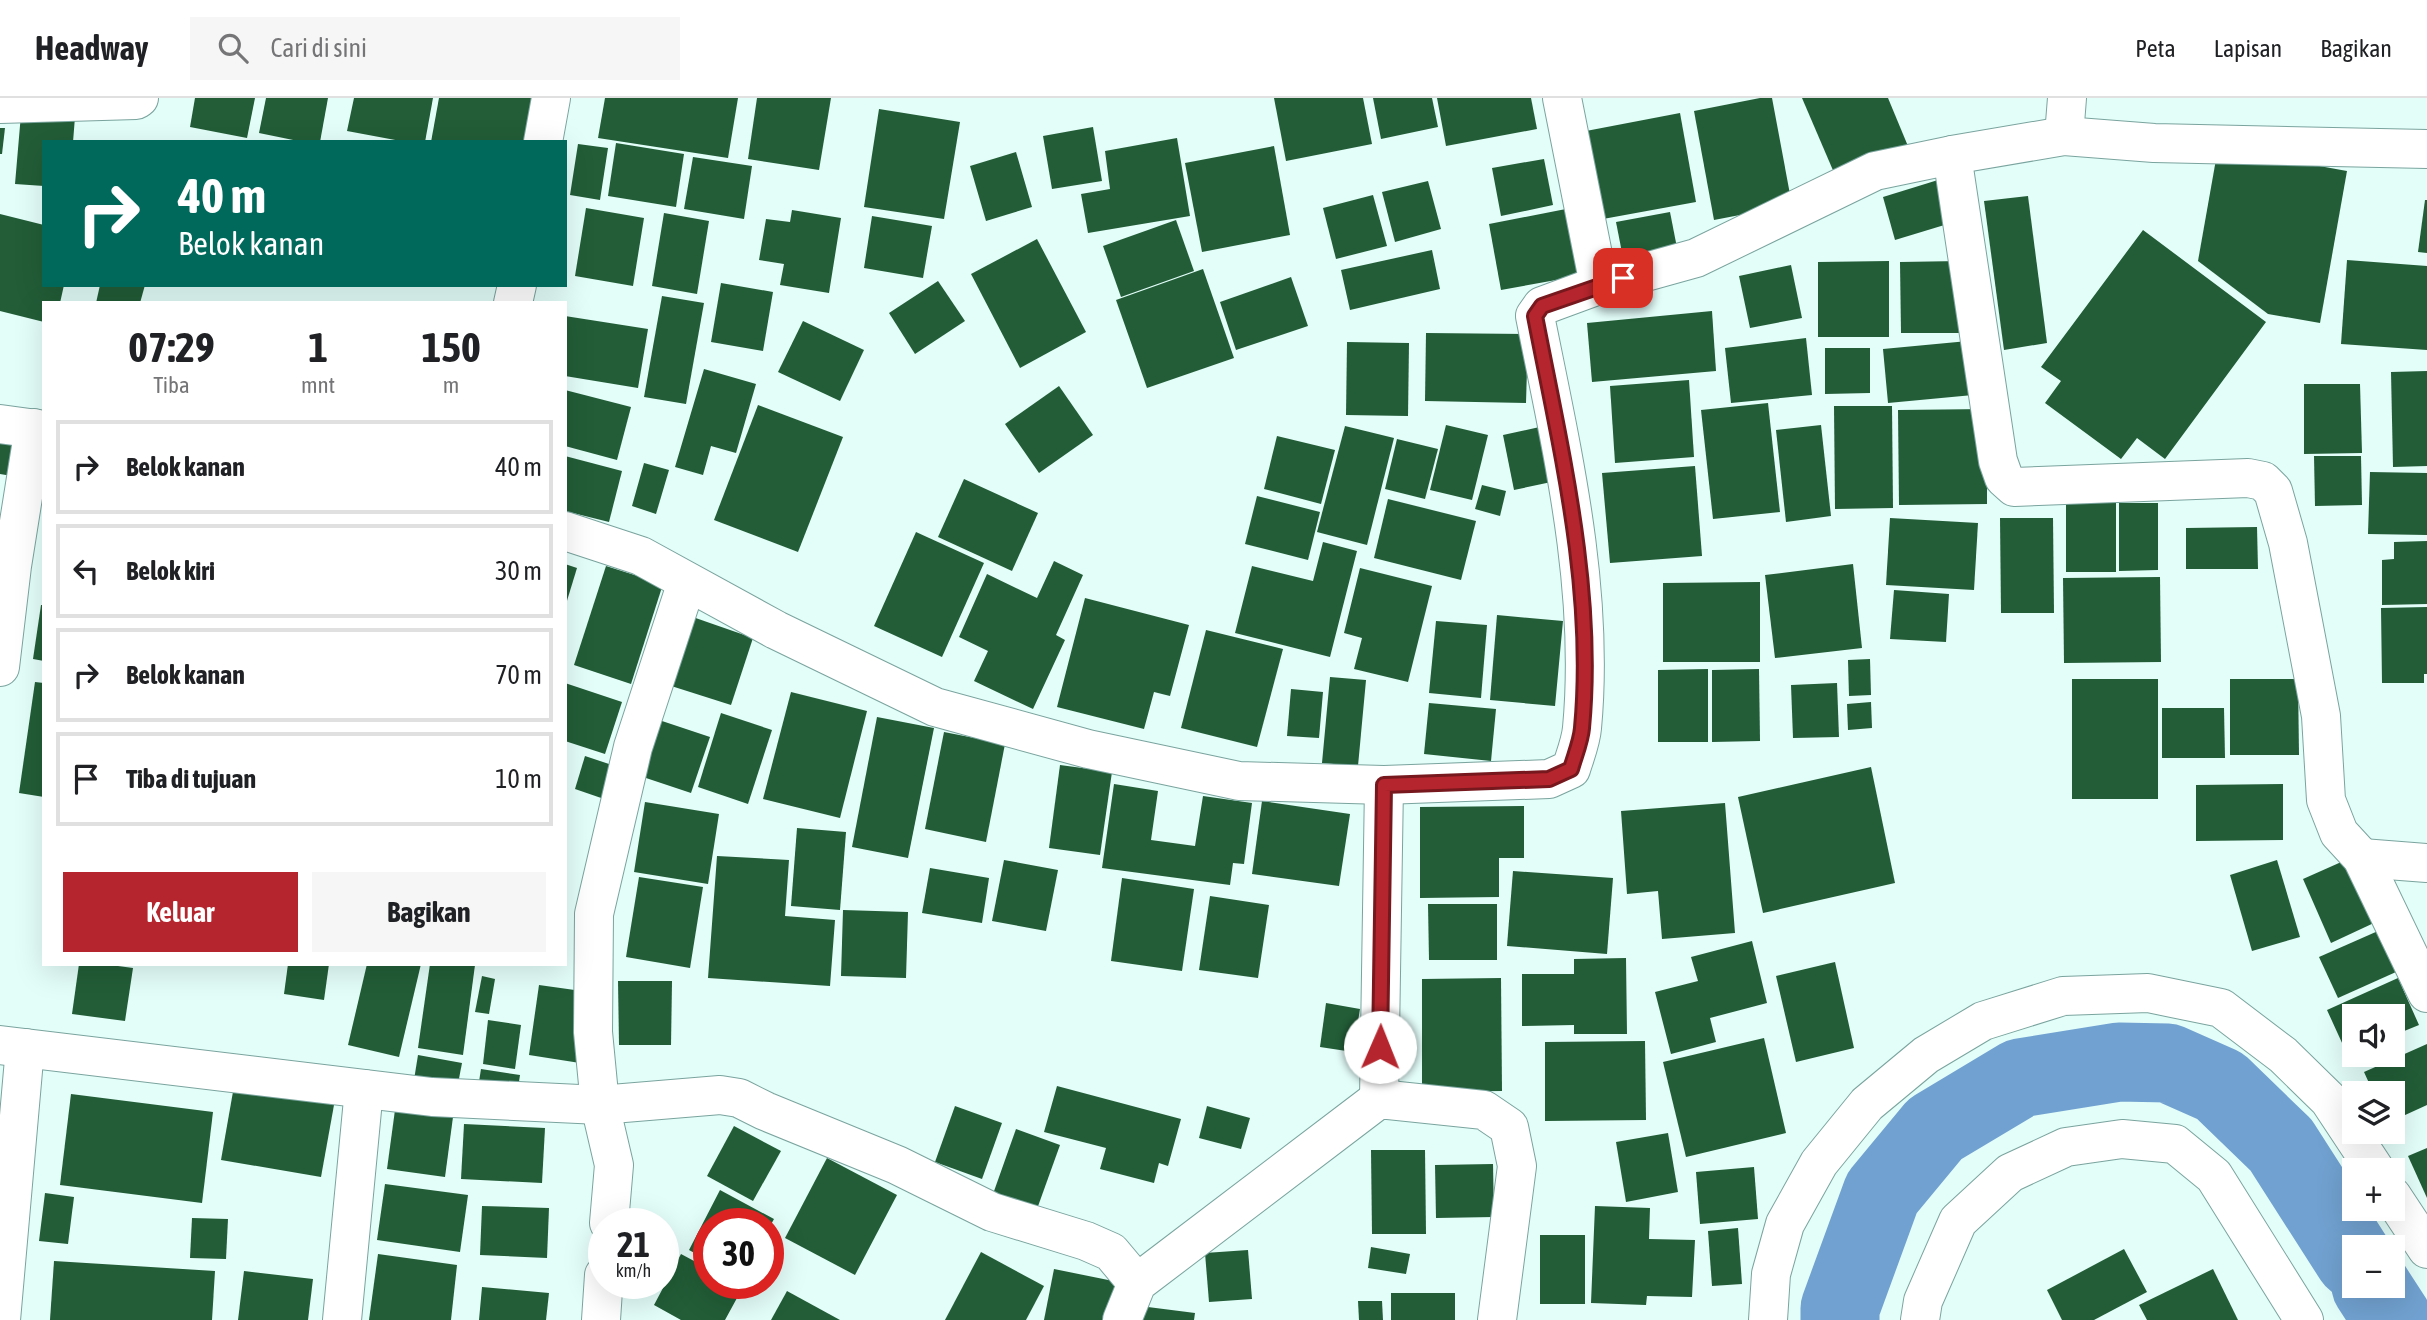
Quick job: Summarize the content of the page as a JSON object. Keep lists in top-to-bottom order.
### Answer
{
  "page": {
    "header": "Headway",
    "search": "Cari di sini",
    "nav": ["Peta", "Lapisan", "Bagikan"],
    "turn": ["40 m", "Belok kanan"],
    "eta": [
      "07:29",
      "Tiba",
      "1",
      "mnt",
      "150",
      "m"
    ],
    "list": [
      {
        "name": "Belok kanan",
        "value": "40 m"
      },
      {
        "name": "Belok kiri",
        "value": "30 m"
      },
      {
        "name": "Belok kanan",
        "value": "70 m"
      },
      {
        "name": "Tiba di tujuan",
        "value": "10 m"
      }
    ],
    "buttons": ["Keluar", "Bagikan"],
    "map_buttons": ["+", "−"],
    "speed": "21 km/h",
    "limit": "30"
  }
}
